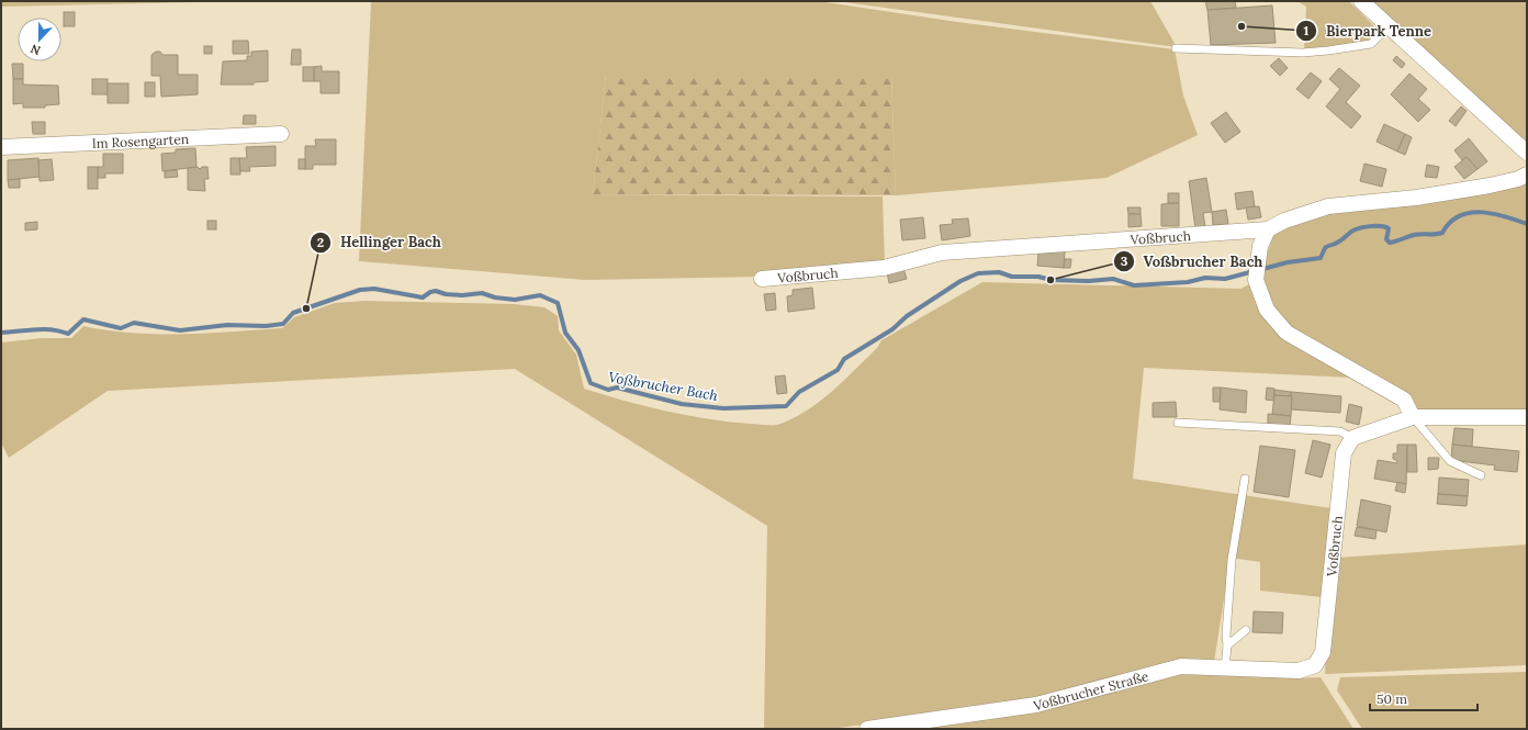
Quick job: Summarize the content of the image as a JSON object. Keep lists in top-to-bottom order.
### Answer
{
  "streets": {
    "street": ["Im Rosengarten", "Voßbruch", "Voßbrucher Straße"]
  },
  "crossings": [
    ["Voßbruch", "Voßbrucher Straße"]
  ],
  "water": ["Voßbrucher Bach"],
  "places": ["Bierpark Tenne", "Voßbrucher Bach", "Hellinger Bach"],
  "scale_bar": "50 m",
  "north": "bottom"
}
